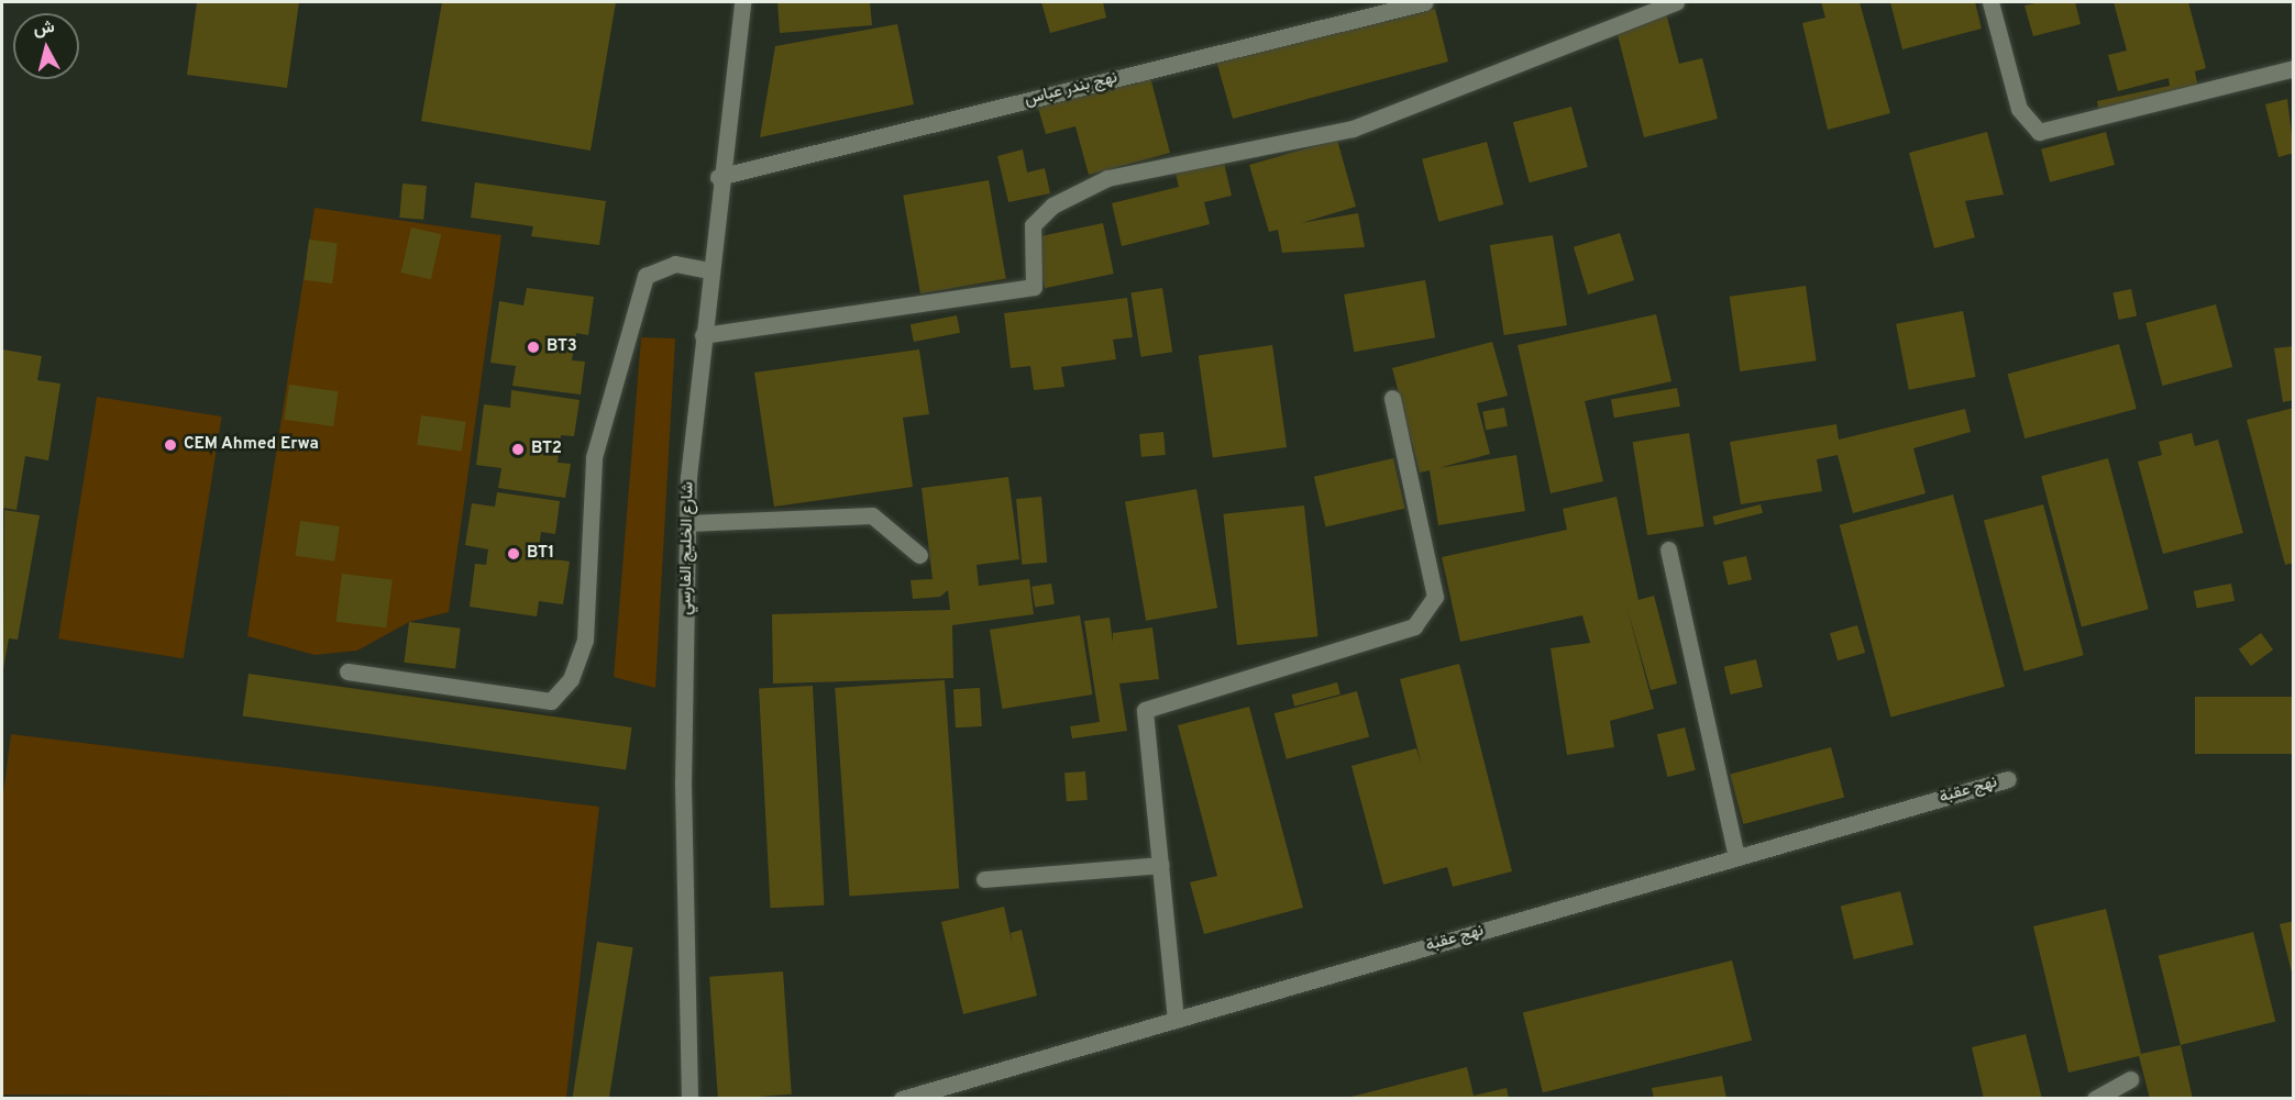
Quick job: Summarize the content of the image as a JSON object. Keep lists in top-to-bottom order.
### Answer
{
  "streets": {
    "street": ["نهج بندر عباس", "شارع الخليج الفارسي", "نهج عقبة"]
  },
  "crossings": [
    ["نهج بندر عباس", "شارع الخليج الفارسي"]
  ],
  "places": [
    "BT3",
    "CEM Ahmed Erwa",
    "BT2",
    "BT1"
  ],
  "north": "top"
}
